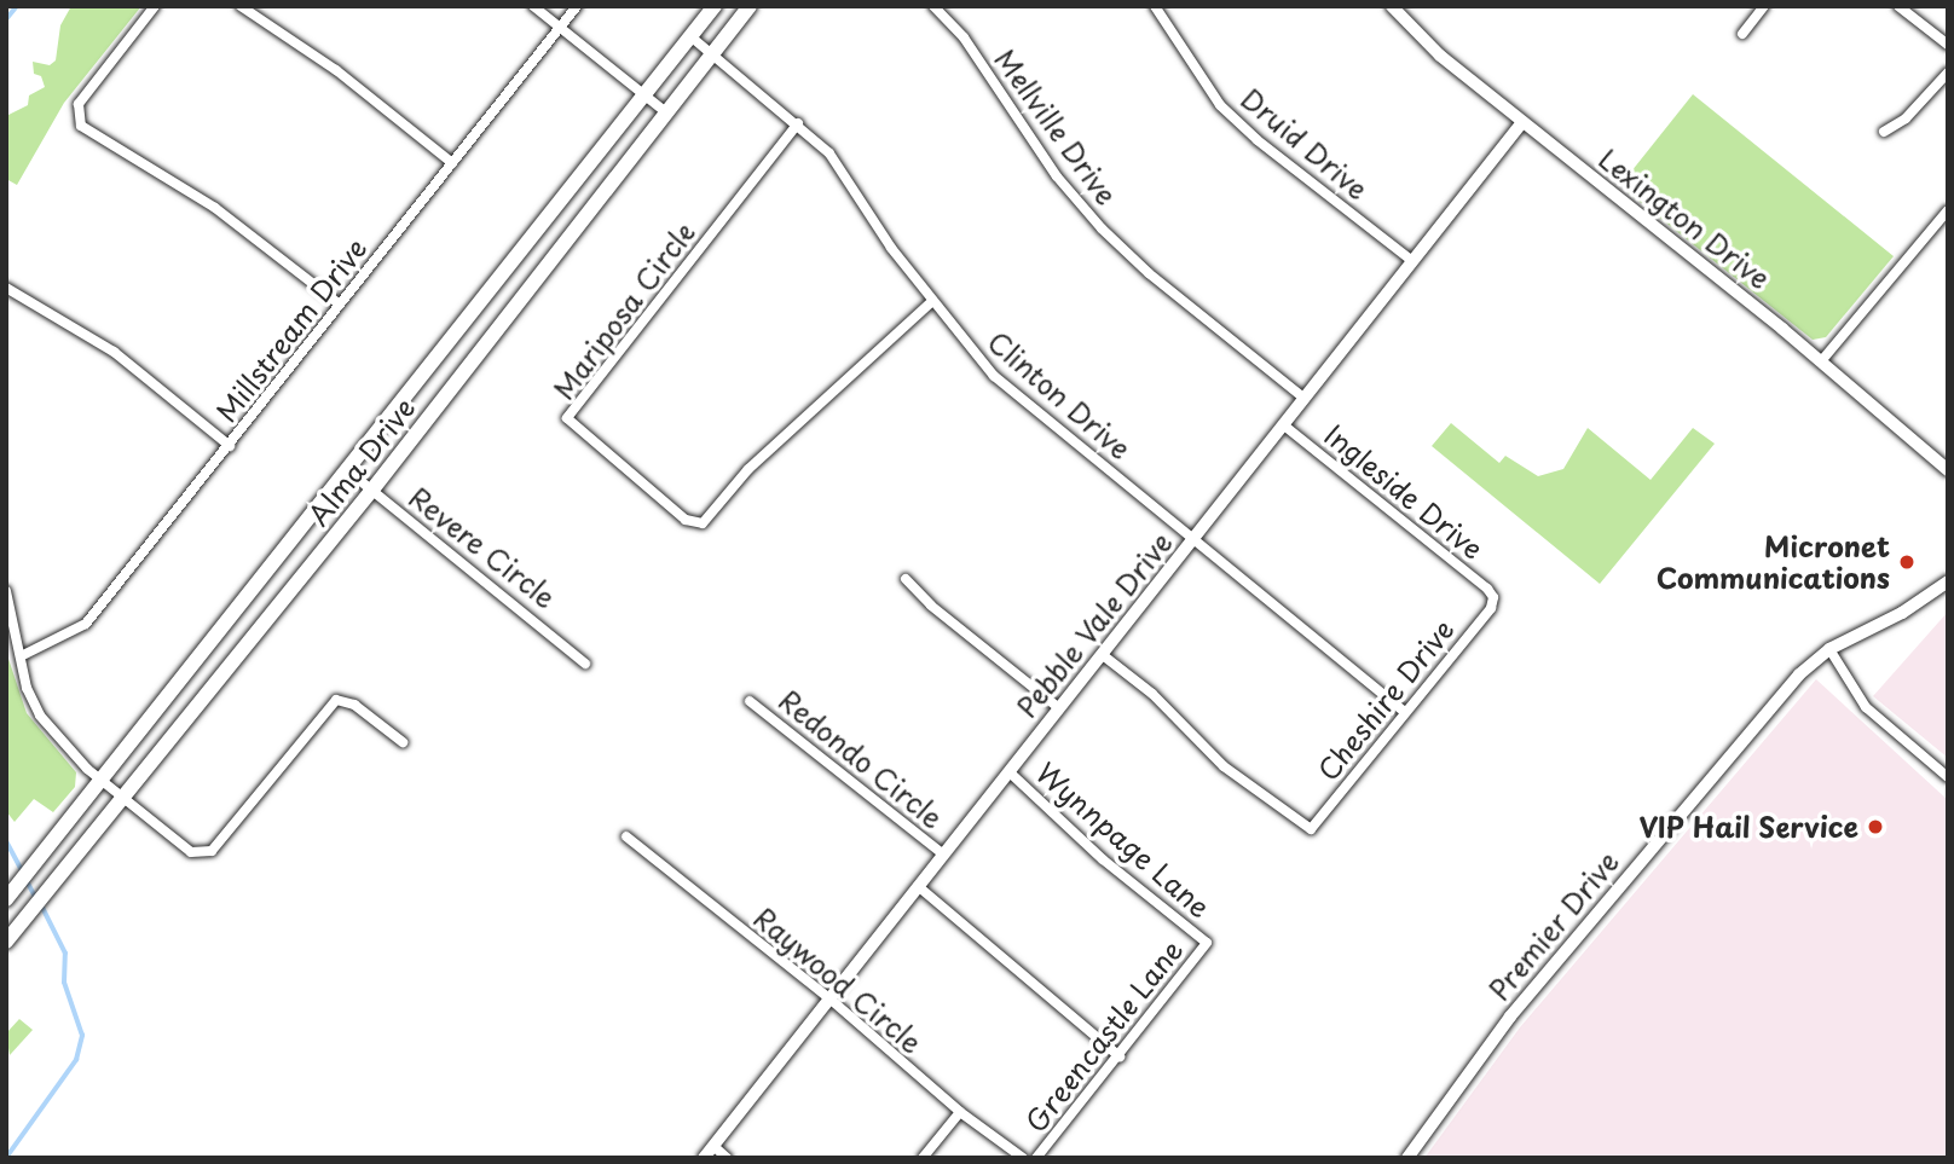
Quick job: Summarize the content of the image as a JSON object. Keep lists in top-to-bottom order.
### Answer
{
  "streets": {
    "main road": ["Alma Drive"],
    "street": [
      "Mellville Drive",
      "Druid Drive",
      "Lexington Drive",
      "Mariposa Circle",
      "Millstream Drive",
      "Clinton Drive",
      "Ingleside Drive",
      "Revere Circle",
      "Pebble Vale Drive",
      "Cheshire Drive",
      "Redondo Circle",
      "Wynnpage Lane",
      "Premier Drive",
      "Raywood Circle",
      "Greencastle Lane"
    ]
  },
  "crossings": [
    ["Mellville Drive", "Pebble Vale Drive"],
    ["Druid Drive", "Pebble Vale Drive"],
    ["Lexington Drive", "Pebble Vale Drive"],
    ["Mariposa Circle", "Clinton Drive"],
    ["Clinton Drive", "Alma Drive"],
    ["Clinton Drive", "Pebble Vale Drive"],
    ["Clinton Drive", "Cheshire Drive"],
    ["Alma Drive", "Revere Circle"],
    ["Ingleside Drive", "Pebble Vale Drive"],
    ["Ingleside Drive", "Cheshire Drive"],
    ["Pebble Vale Drive", "Cheshire Drive"],
    ["Pebble Vale Drive", "Redondo Circle"],
    ["Pebble Vale Drive", "Wynnpage Lane"],
    ["Pebble Vale Drive", "Raywood Circle"],
    ["Wynnpage Lane", "Greencastle Lane"]
  ],
  "places": ["Micronet Communications", "VIP Hail Service"]
}
